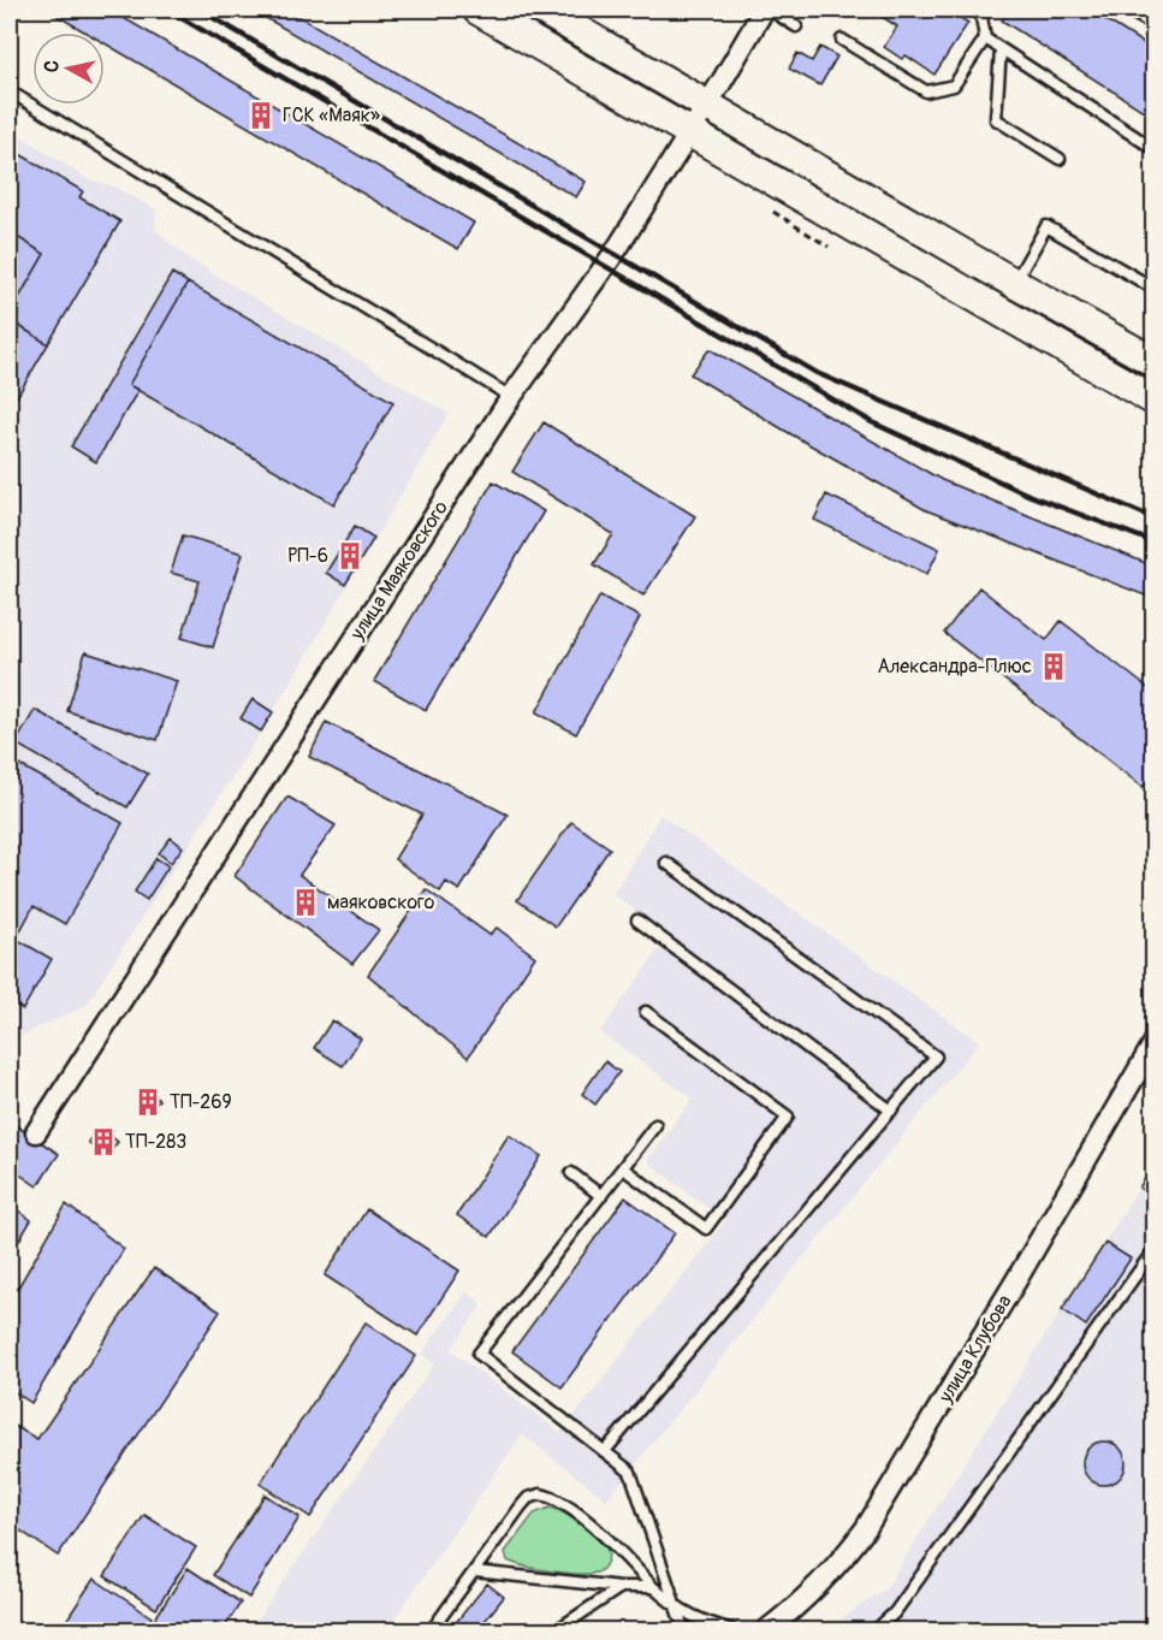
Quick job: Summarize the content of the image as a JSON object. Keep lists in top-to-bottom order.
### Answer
{
  "streets": {
    "street": ["улица Маяковского", "улица Клубова"]
  },
  "places": {
    "building": [
      "ГСК «Маяк»",
      "РП-6",
      "Александра-Плюс",
      "маяковского",
      "ТП-269",
      "ТП-283"
    ]
  },
  "north": "left"
}
